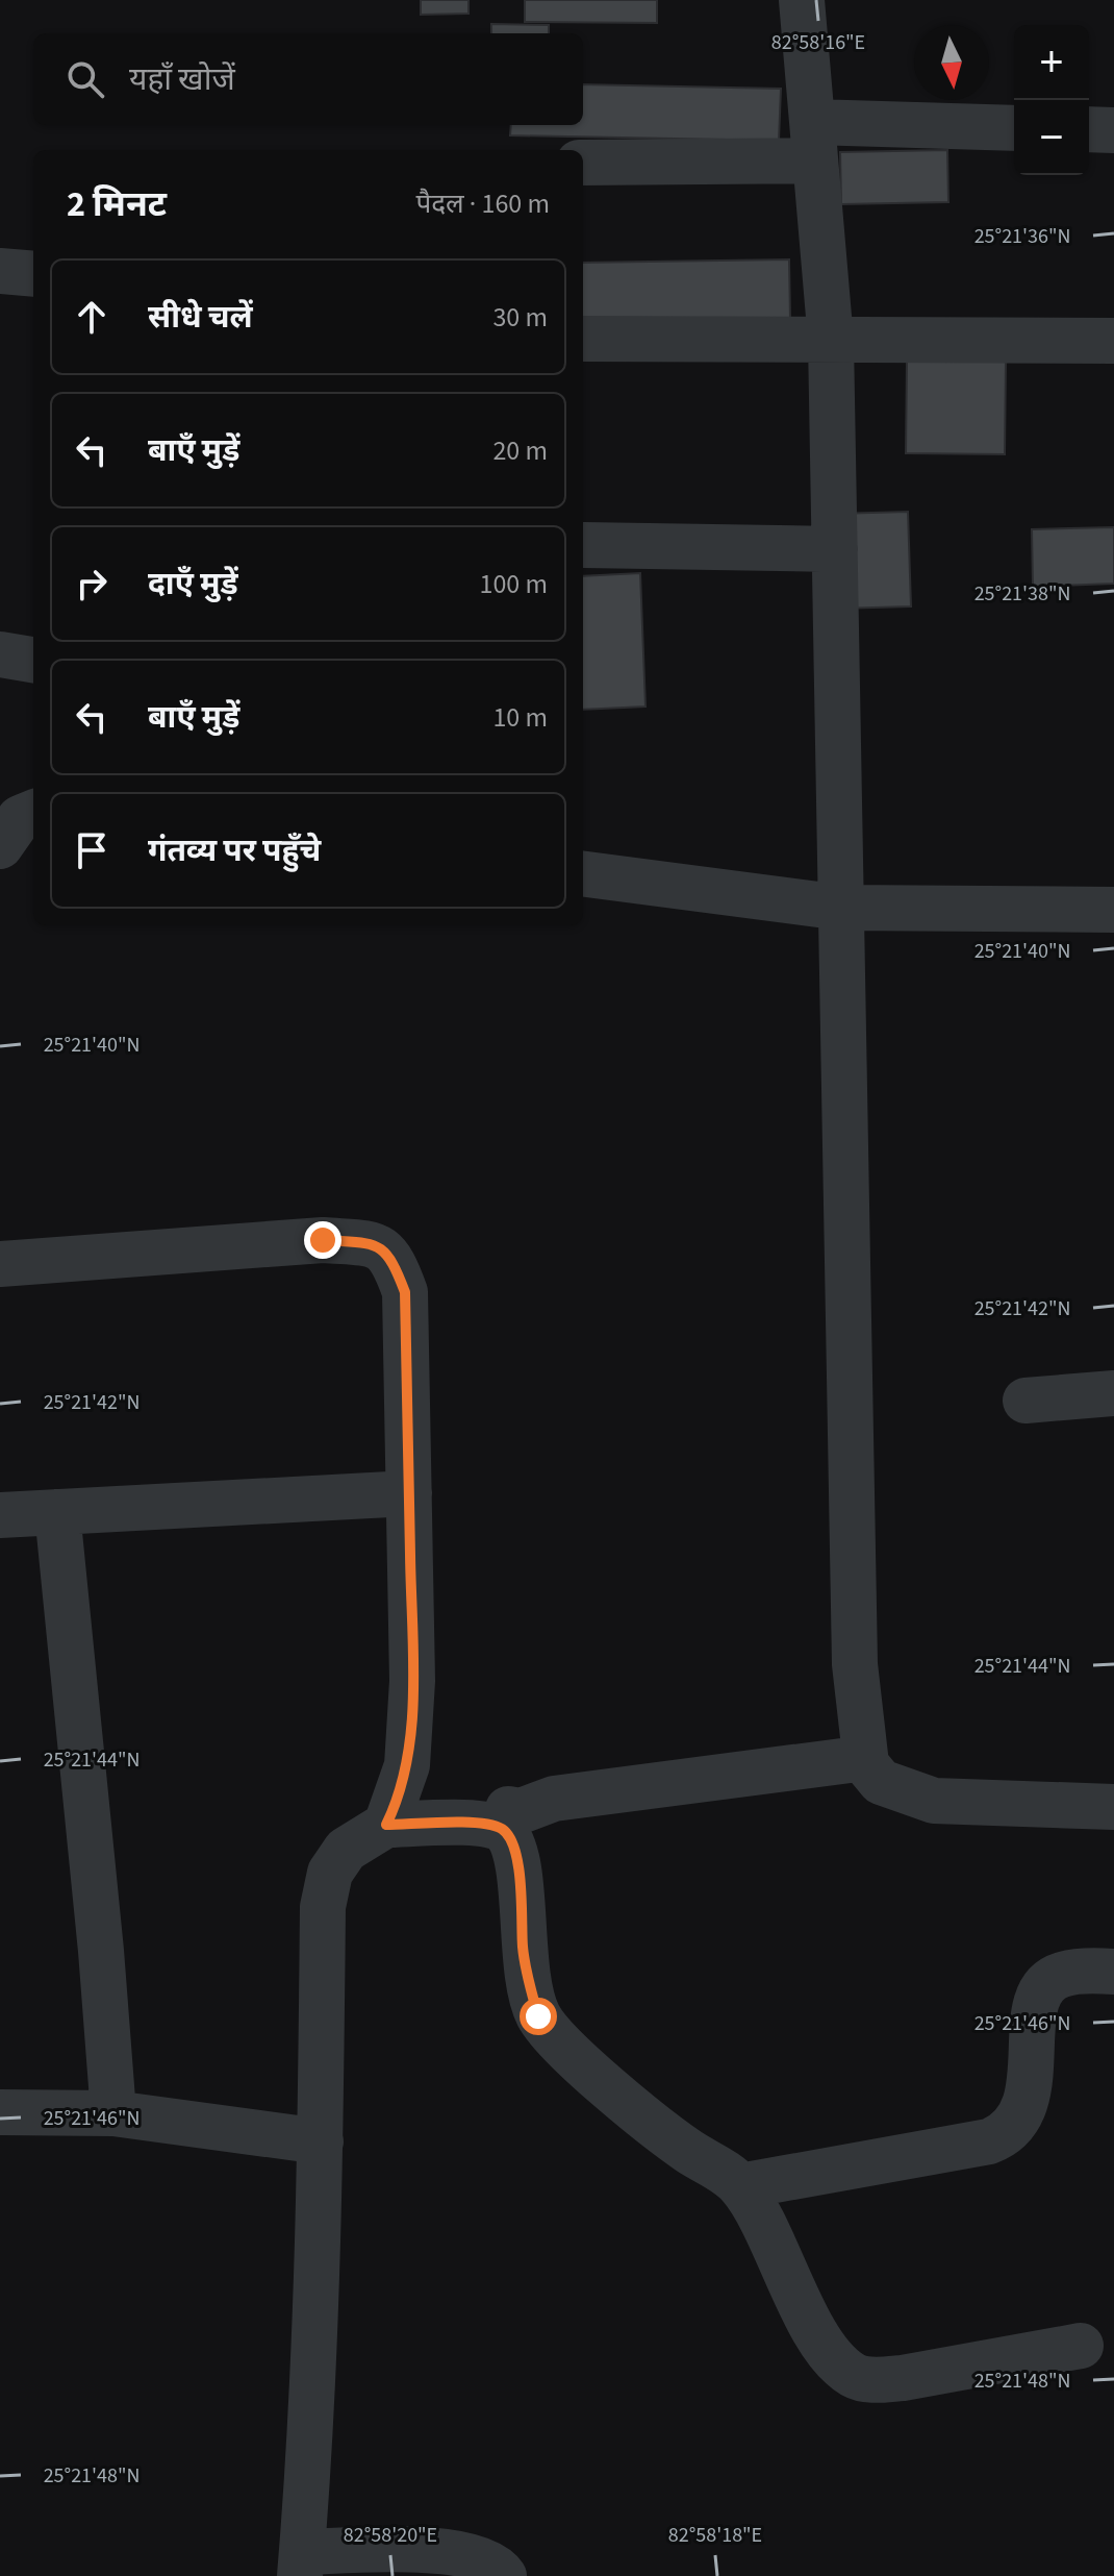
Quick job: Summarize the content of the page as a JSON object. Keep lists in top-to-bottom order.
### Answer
{
  "north": "bottom",
  "page": {
    "map_buttons": ["+", "−"],
    "search": "यहाँ खोजें",
    "heading": ["2 मिनट", "पैदल · 160 m"],
    "list": [
      ["सीधे चलें", "30 m"],
      ["बाएँ मुड़ें", "20 m"],
      ["दाएँ मुड़ें", "100 m"],
      ["बाएँ मुड़ें", "10 m"],
      "गंतव्य पर पहुँचे"
    ]
  },
  "coordinates": [
    "82°58'16\"E",
    "25°21'36\"N",
    "25°21'38\"N",
    "25°21'40\"N",
    "25°21'42\"N",
    "25°21'44\"N",
    "25°21'46\"N",
    "25°21'48\"N",
    "82°58'20\"E",
    "82°58'18\"E"
  ]
}
